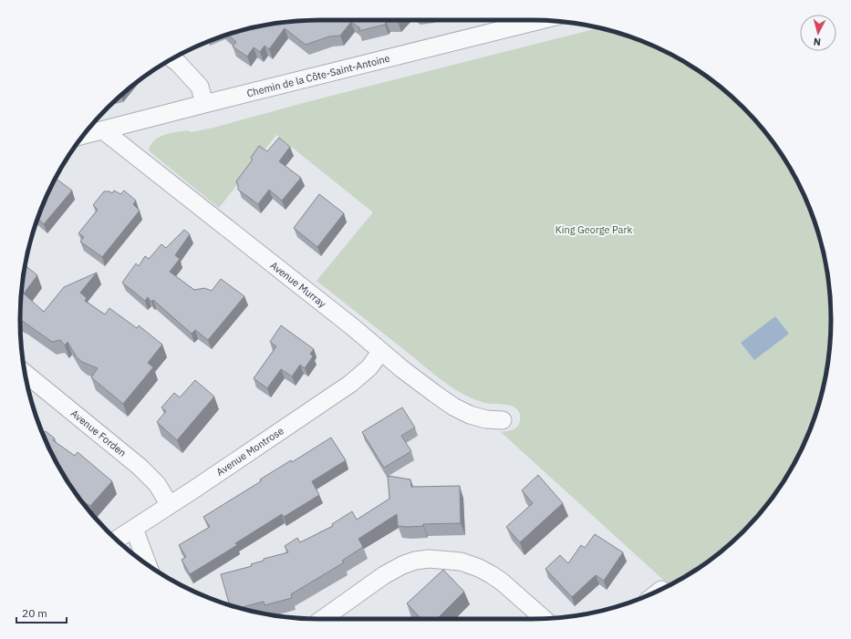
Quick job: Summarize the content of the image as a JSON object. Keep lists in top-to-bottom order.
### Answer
{
  "streets": {
    "street": [
      "Chemin de la Côte-Saint-Antoine",
      "Avenue Murray",
      "Avenue Forden",
      "Avenue Montrose"
    ]
  },
  "crossings": [
    ["Chemin de la Côte-Saint-Antoine", "Avenue Murray"],
    ["Avenue Murray", "Avenue Montrose"],
    ["Avenue Forden", "Avenue Montrose"]
  ],
  "parks": ["King George Park"],
  "scale_bar": "20 m",
  "north": "bottom"
}
